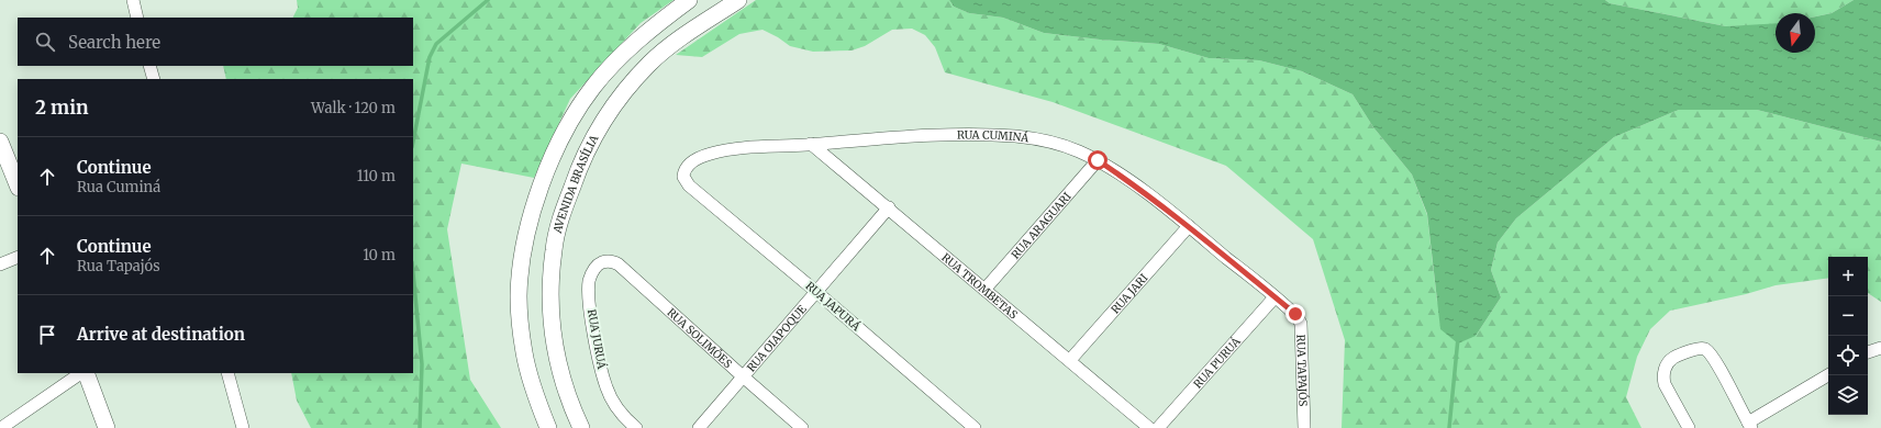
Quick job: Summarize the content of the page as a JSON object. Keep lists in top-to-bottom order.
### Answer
{
  "streets": {
    "street": [
      "RUA CUMINÁ",
      "AVENIDA BRASÍLIA",
      "RUA ARAGUARI",
      "RUA TROMBETAS",
      "RUA JARI",
      "RUA JAPURÁ",
      "RUA SOLIMÕES",
      "RUA OIAPOQUE",
      "RUA JURUÁ",
      "RUA PURUÁ",
      "RUA TAPAJÓS"
    ]
  },
  "crossings": [
    ["RUA CUMINÁ", "RUA ARAGUARI"],
    ["RUA CUMINÁ", "RUA TROMBETAS"],
    ["RUA CUMINÁ", "RUA JARI"],
    ["RUA CUMINÁ", "RUA JAPURÁ"],
    ["RUA CUMINÁ", "RUA PURUÁ"],
    ["RUA CUMINÁ", "RUA TAPAJÓS"],
    ["RUA ARAGUARI", "RUA TROMBETAS"],
    ["RUA TROMBETAS", "RUA JARI"],
    ["RUA TROMBETAS", "RUA OIAPOQUE"],
    ["RUA JAPURÁ", "RUA OIAPOQUE"],
    ["RUA SOLIMÕES", "RUA OIAPOQUE"],
    ["RUA SOLIMÕES", "RUA JURUÁ"],
    ["RUA PURUÁ", "RUA TAPAJÓS"]
  ],
  "north": "bottom",
  "page": {
    "search": "Search here",
    "heading": ["2 min", "Walk · 120 m"],
    "list": [
      ["Continue", "Rua Cuminá", "110 m"],
      ["Continue", "Rua Tapajós", "10 m"],
      "Arrive at destination"
    ],
    "map_buttons": ["+", "−"]
  }
}
